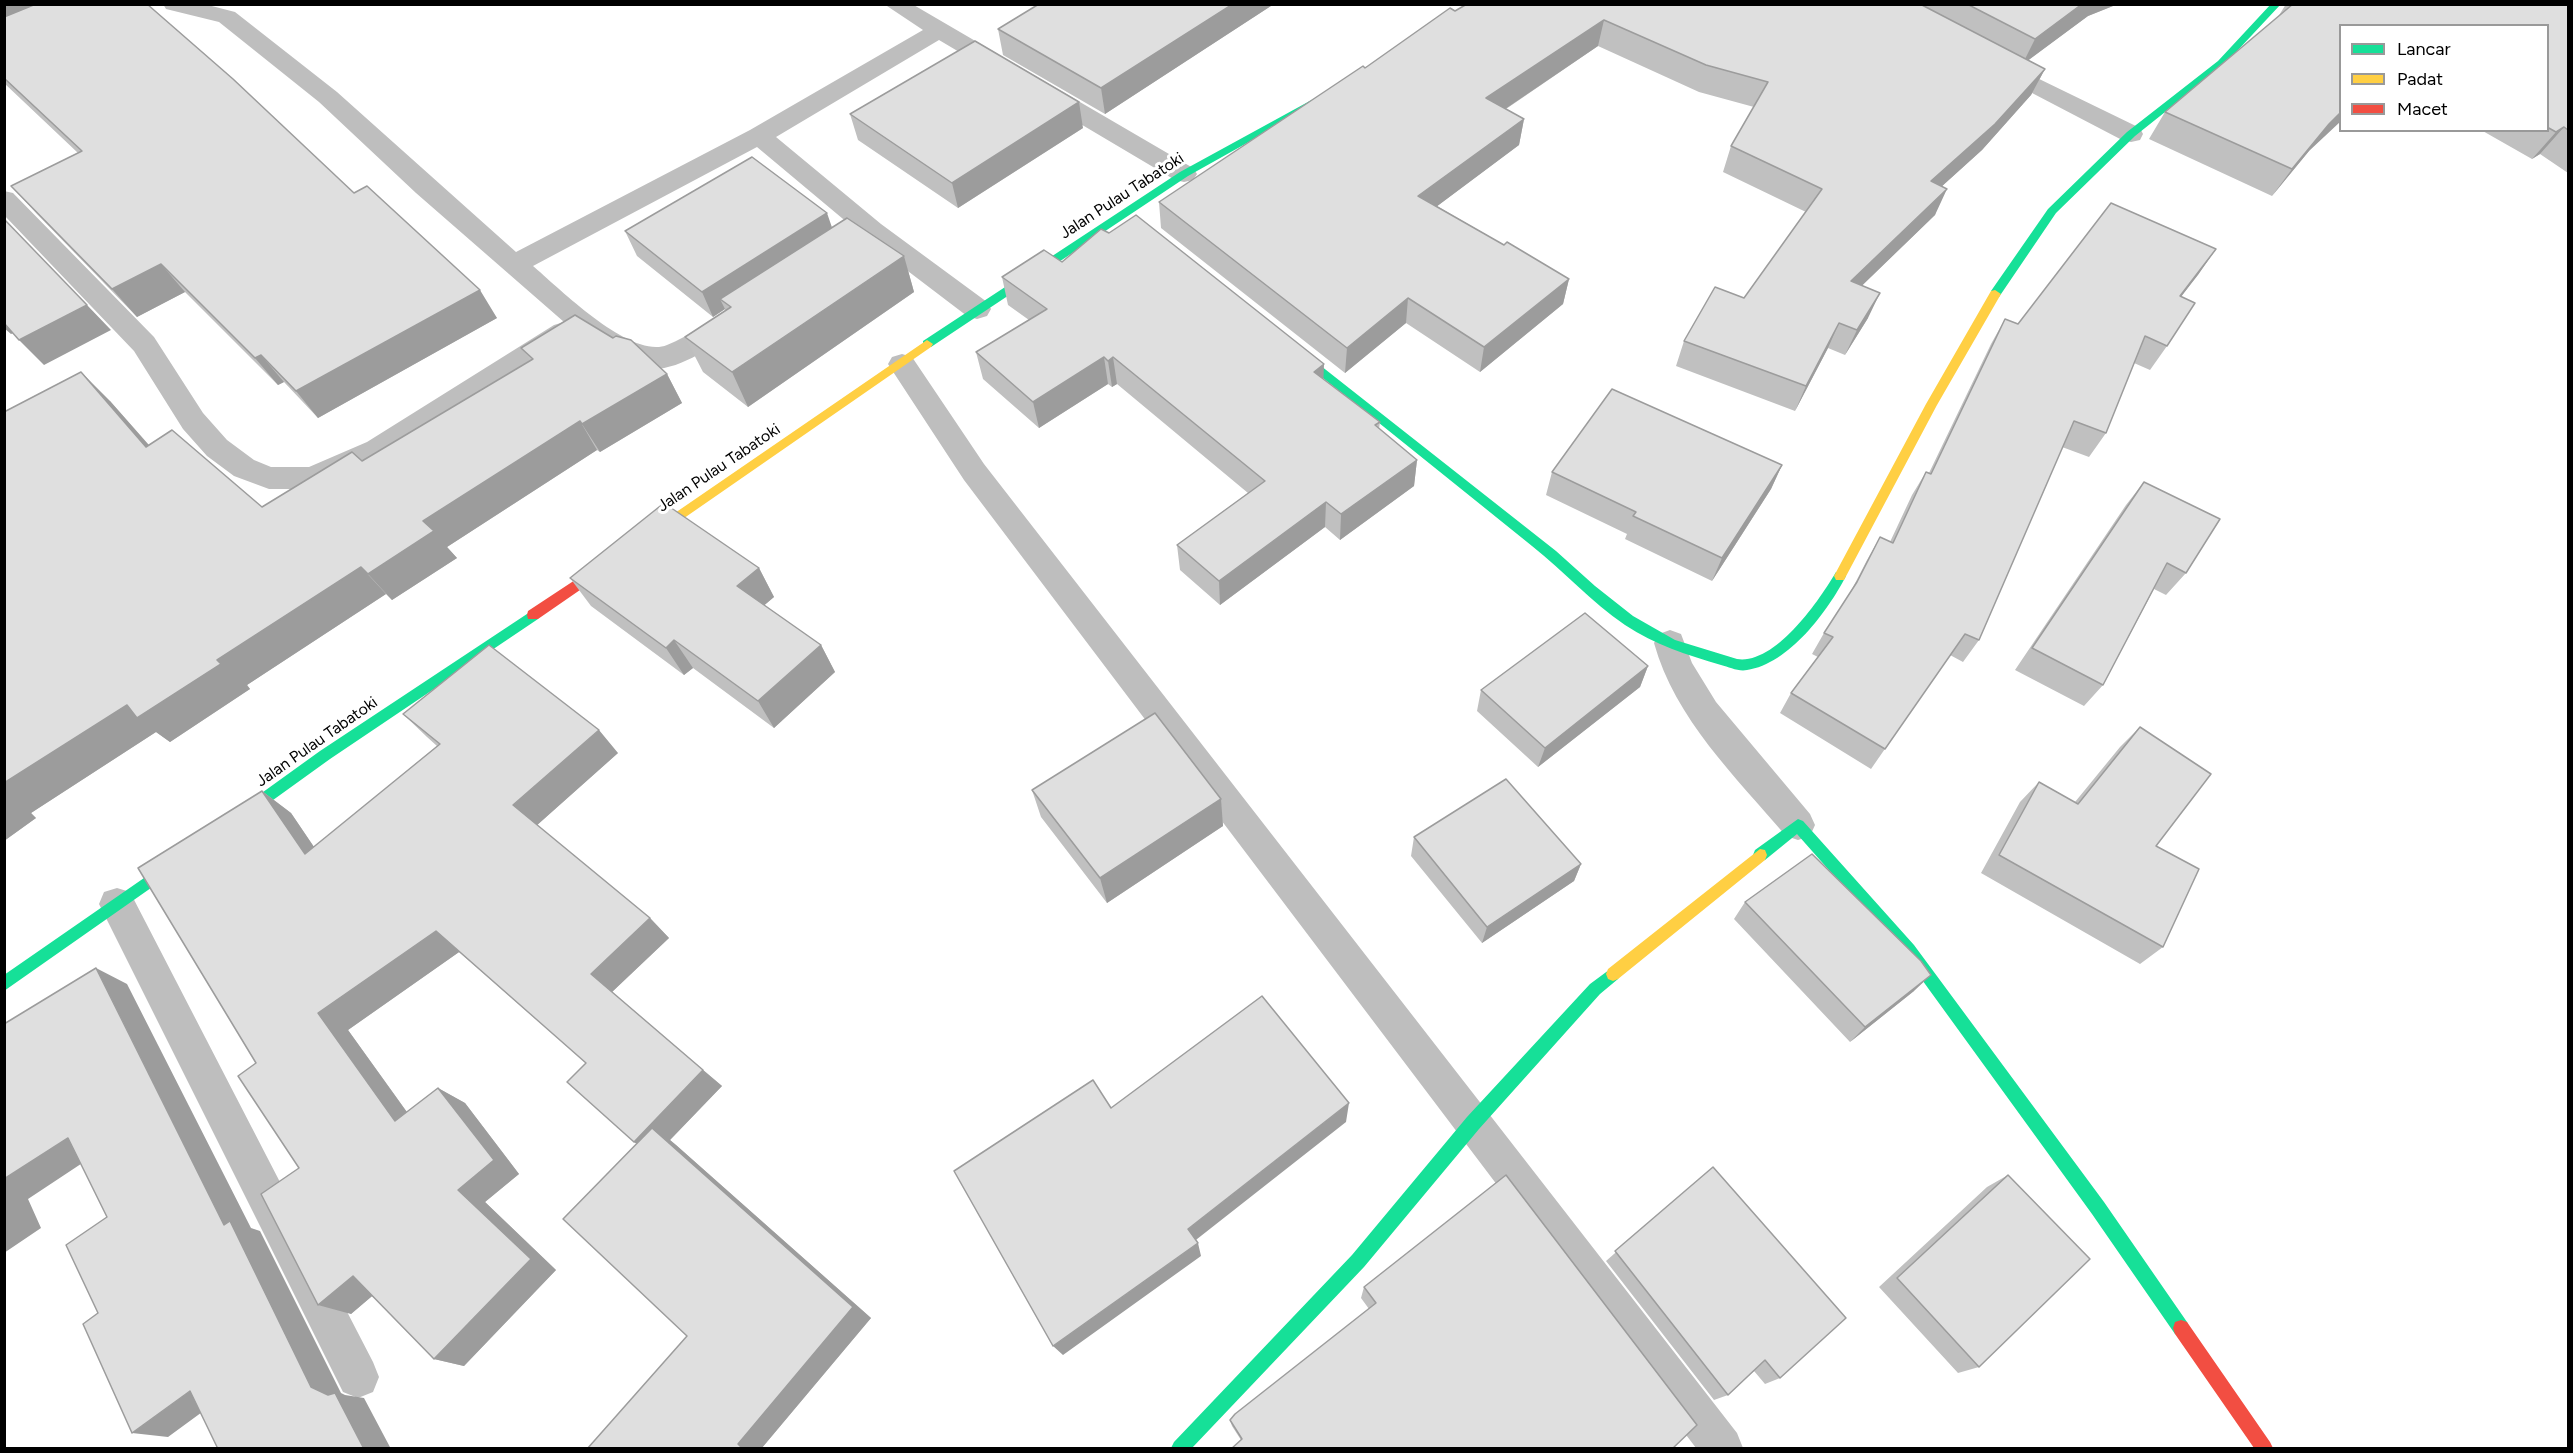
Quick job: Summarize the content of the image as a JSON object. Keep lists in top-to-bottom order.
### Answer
{
  "streets": {
    "main road": ["Jalan Pulau Tabatoki"]
  },
  "legend": ["Lancar", "Padat", "Macet"]
}
